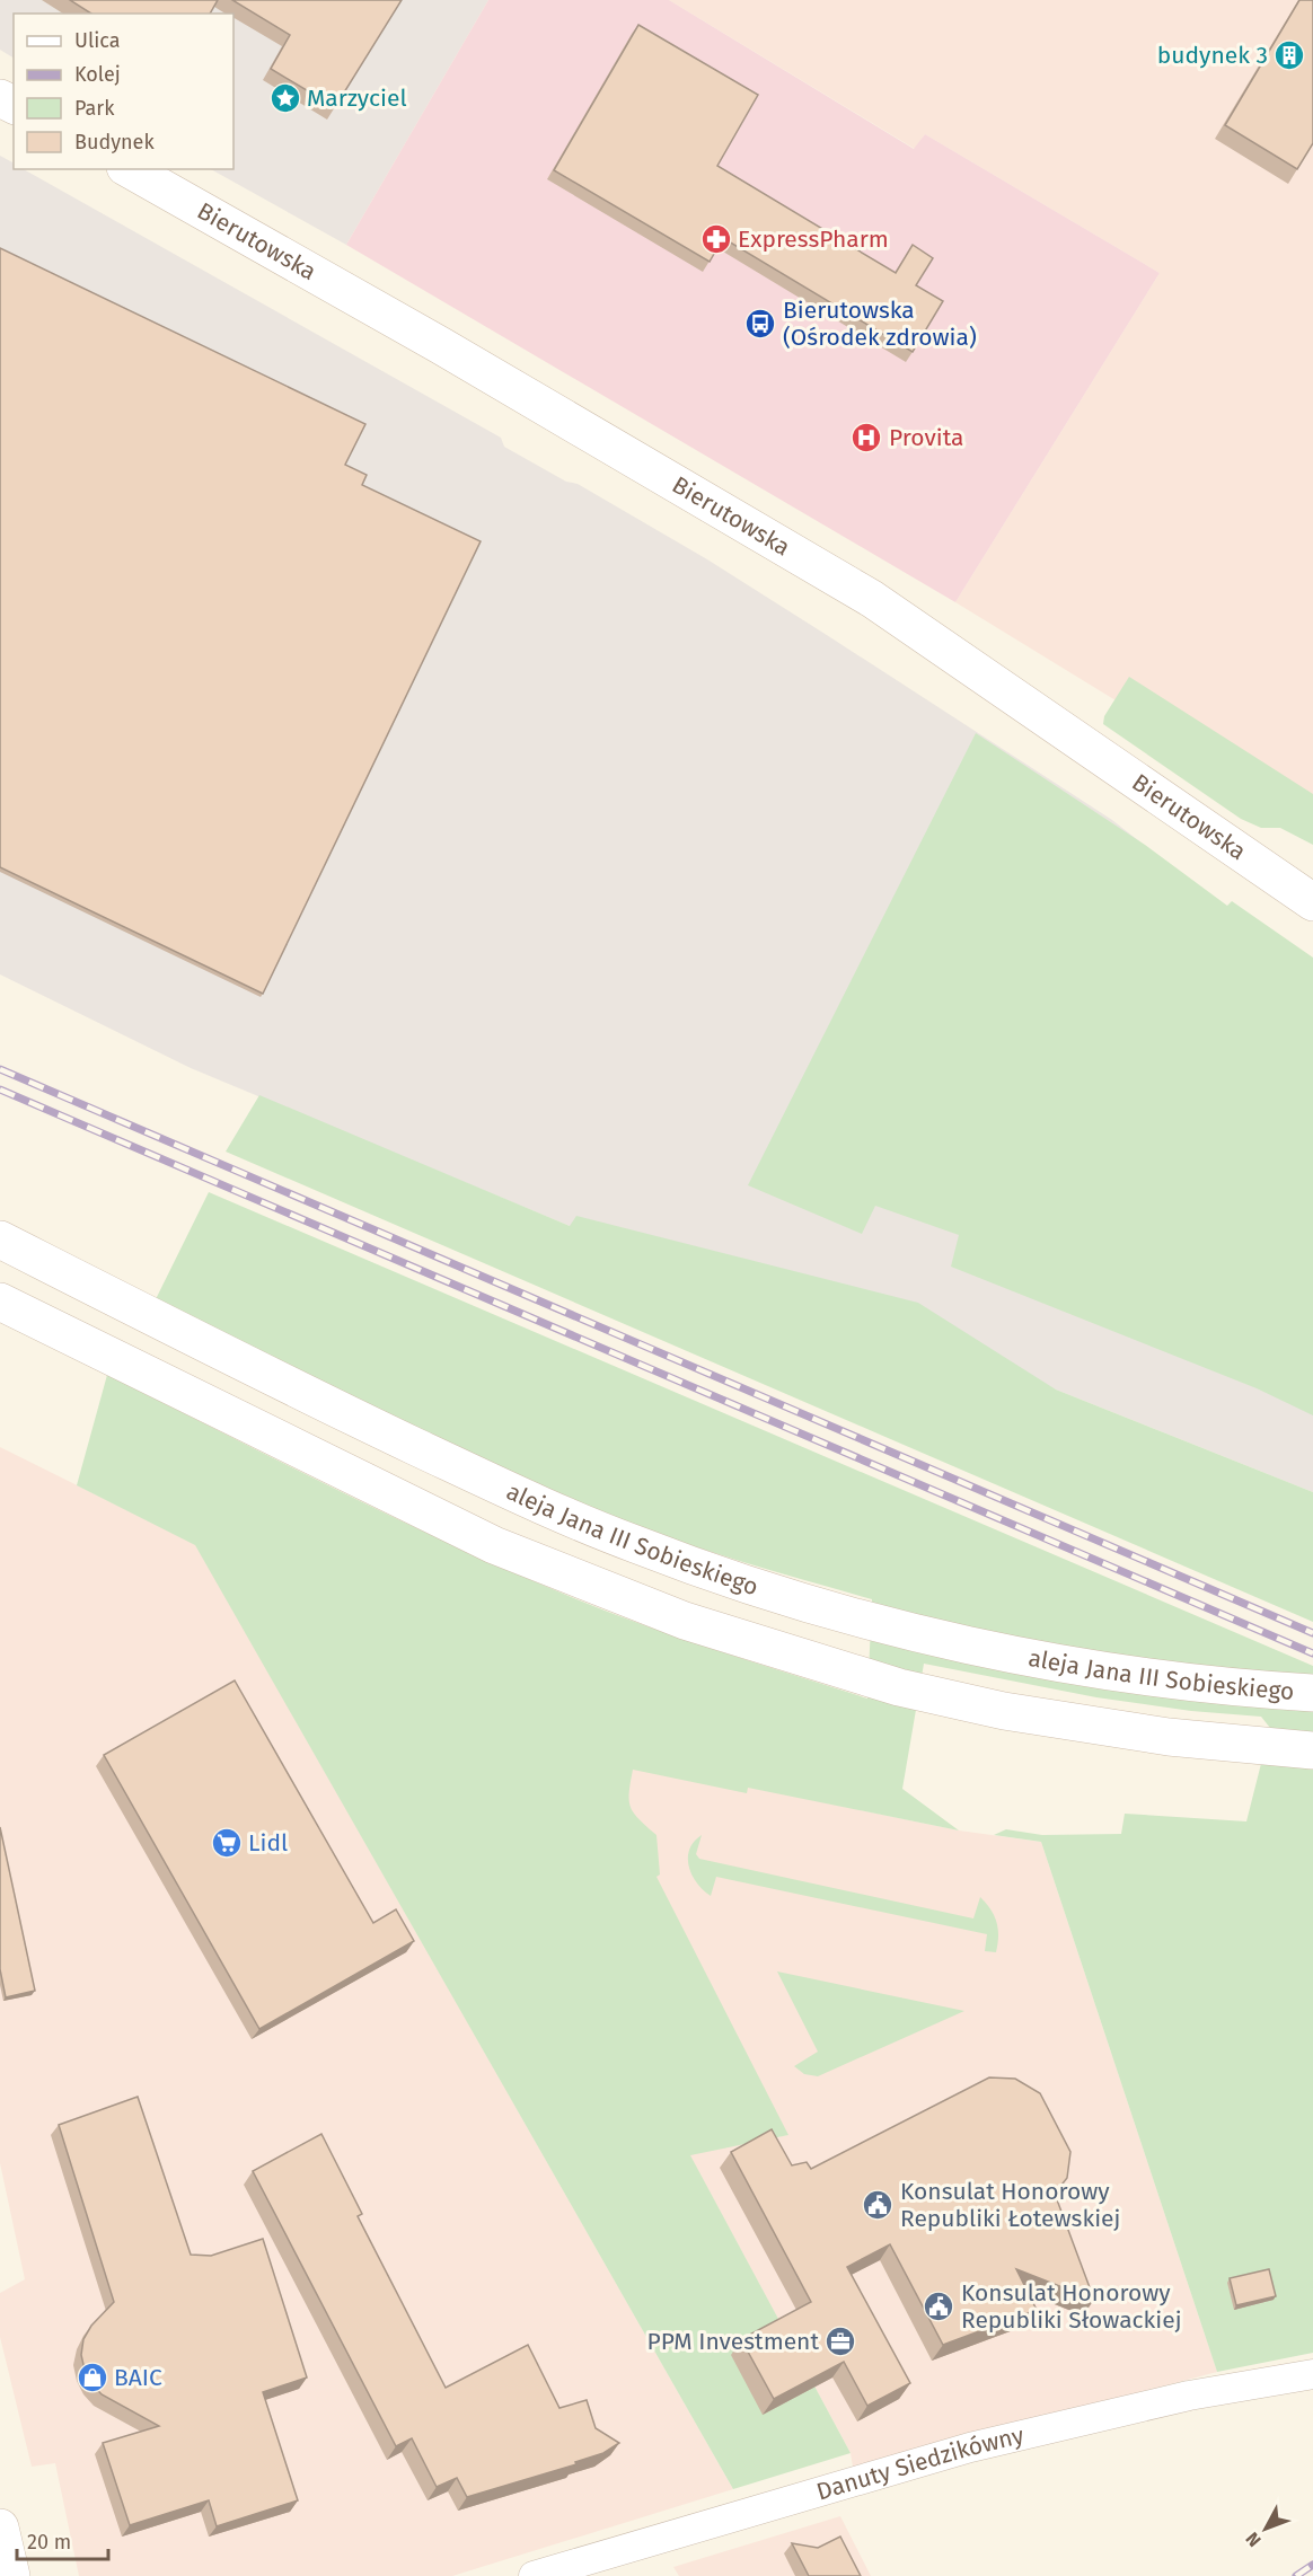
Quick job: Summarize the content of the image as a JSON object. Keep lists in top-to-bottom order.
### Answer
{
  "streets": {
    "main road": ["Bierutowska", "aleja Jana III Sobieskiego"],
    "street": ["Danuty Siedzikówny"]
  },
  "places": {
    "building": ["budynek 3"],
    "place": ["Marzyciel"],
    "pharmacy": ["ExpressPharm"],
    "bus stop": ["Bierutowska (Ośrodek zdrowia)"],
    "hospital": ["Provita"],
    "supermarket": ["Lidl"],
    "public building": ["Konsulat Honorowy Republiki Łotewskiej", "Konsulat Honorowy Republiki Słowackiej"],
    "office": ["PPM Investment"],
    "shop": ["BAIC"]
  },
  "legend": [
    "Ulica",
    "Kolej",
    "Park",
    "Budynek"
  ],
  "scale_bar": "20 m",
  "north": "bottom left"
}
